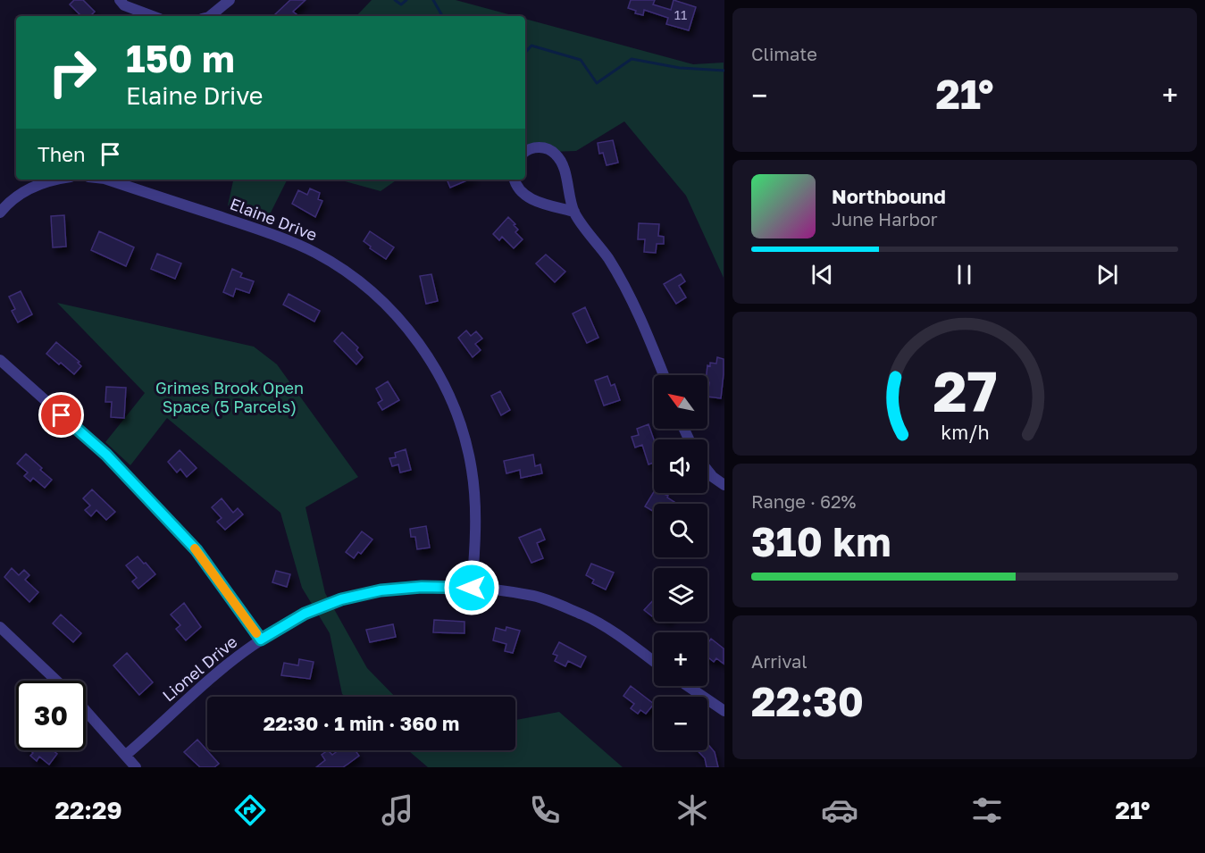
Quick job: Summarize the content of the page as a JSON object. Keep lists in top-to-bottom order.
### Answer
{
  "streets": {
    "street": ["Elaine Drive", "Lionel Drive"]
  },
  "crossings": [
    ["Elaine Drive", "Lionel Drive"]
  ],
  "parks": ["Grimes Brook Open Space (5 Parcels)"],
  "house_numbers": ["11"],
  "north": "top left",
  "page": {
    "tile": [
      "Climate",
      ["Range · 62%", "310 km"],
      ["Arrival", "22:30"]
    ],
    "turn": ["150 m", "Elaine Drive"],
    "heat": ["−", "21°", "+"],
    "then": "Then",
    "song": ["Northbound", "June Harbor"],
    "map_buttons": ["+", "−"],
    "limit": "30",
    "trip": "22:30 · 1 min · 360 m",
    "tabs": ["22:29", "21°"],
    "gauge": ["27", "km/h"]
  }
}
